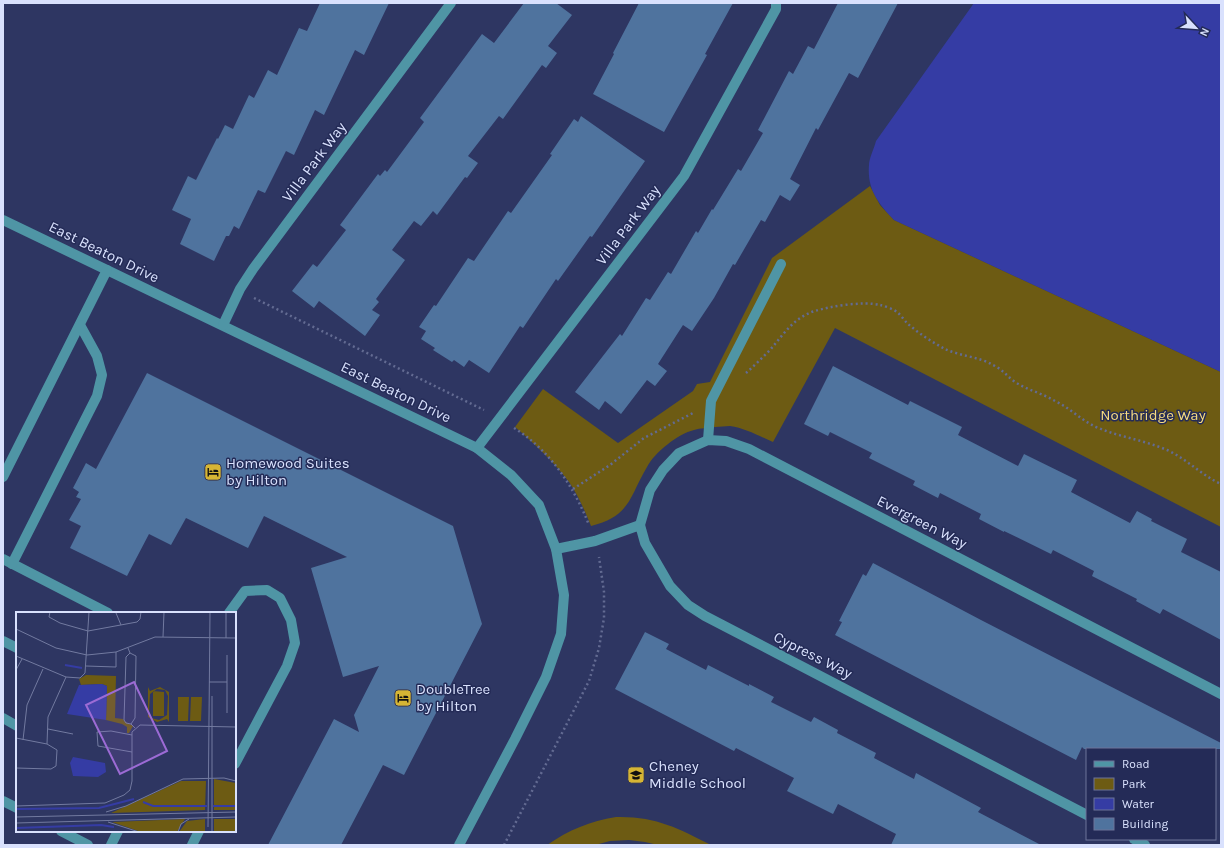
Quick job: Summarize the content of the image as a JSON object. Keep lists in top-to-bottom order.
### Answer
{
  "streets": {
    "street": [
      "Villa Park Way",
      "East Beaton Drive",
      "Evergreen Way",
      "Cypress Way"
    ]
  },
  "crossings": [
    ["Villa Park Way", "East Beaton Drive"],
    ["Evergreen Way", "Cypress Way"]
  ],
  "parks": ["Northridge Way"],
  "places": {
    "hotel": ["Homewood Suites by Hilton", "DoubleTree by Hilton"],
    "school or university": ["Cheney Middle School"]
  },
  "legend": [
    "Road",
    "Park",
    "Water",
    "Building"
  ],
  "north": "bottom right"
}
